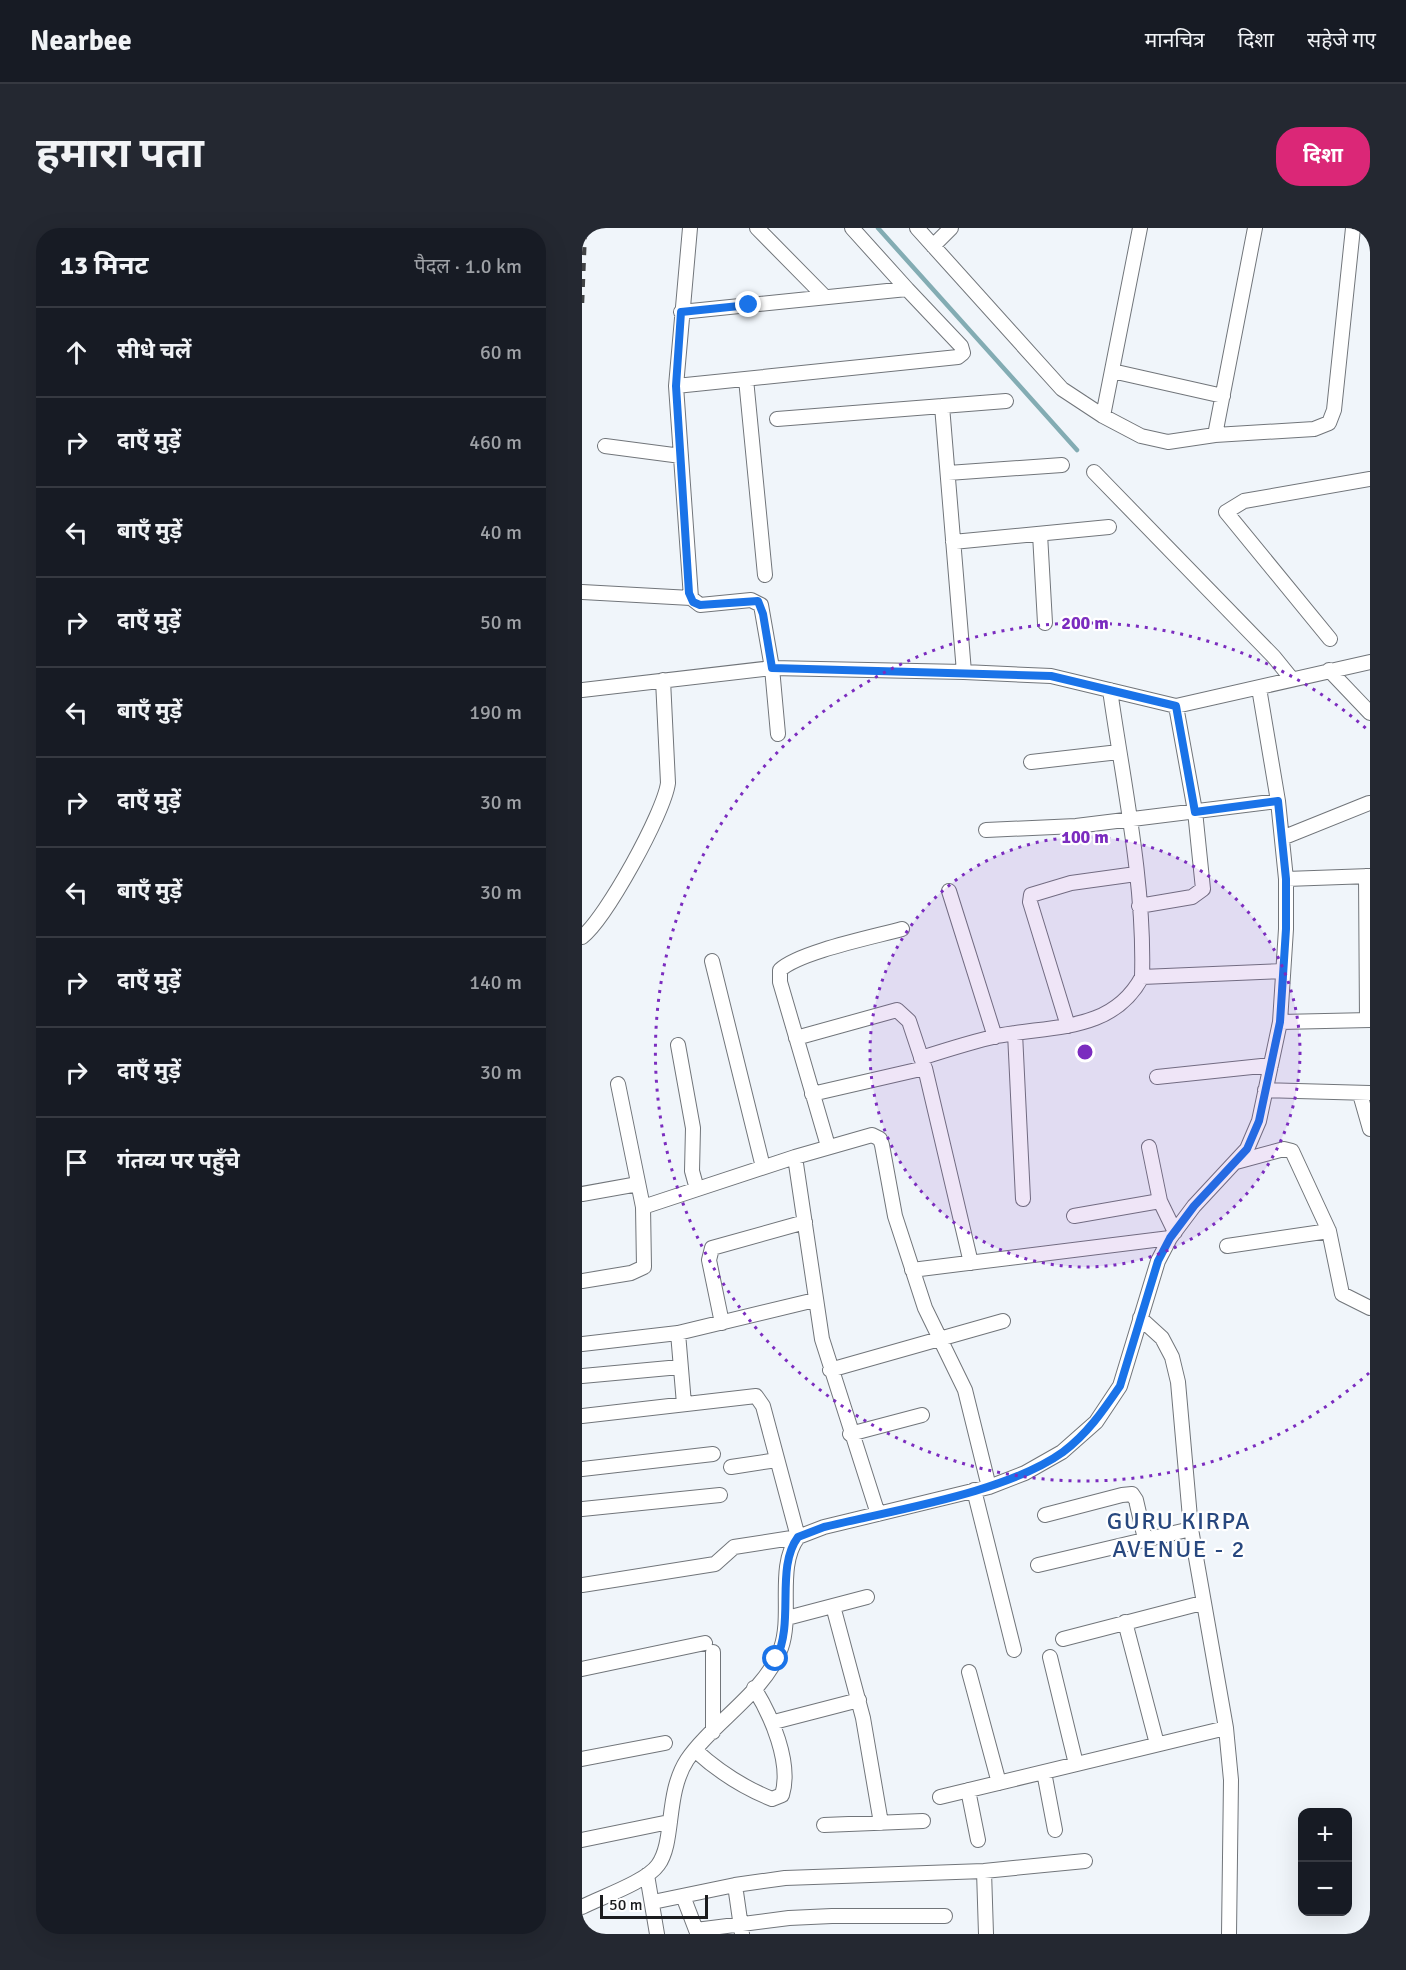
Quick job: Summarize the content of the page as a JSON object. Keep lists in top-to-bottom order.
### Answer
{
  "districts": ["GURU KIRPA AVENUE - 2"],
  "scale_bar": "50 m",
  "page": {
    "header": "Nearbee",
    "nav": ["मानचित्र", "दिशा", "सहेजे गए"],
    "buttons": "दिशा",
    "title": "हमारा पता",
    "heading": ["13 मिनट", "पैदल · 1.0 km"],
    "list": [
      ["सीधे चलें", "60 m"],
      ["दाएँ मुड़ें", "460 m"],
      ["बाएँ मुड़ें", "40 m"],
      ["दाएँ मुड़ें", "50 m"],
      ["बाएँ मुड़ें", "190 m"],
      ["दाएँ मुड़ें", "30 m"],
      ["बाएँ मुड़ें", "30 m"],
      ["दाएँ मुड़ें", "140 m"],
      ["दाएँ मुड़ें", "30 m"],
      "गंतव्य पर पहुँचे"
    ],
    "map_buttons": ["+", "−"],
    "scale": "50 m"
  },
  "rings": ["200 m", "100 m"]
}
